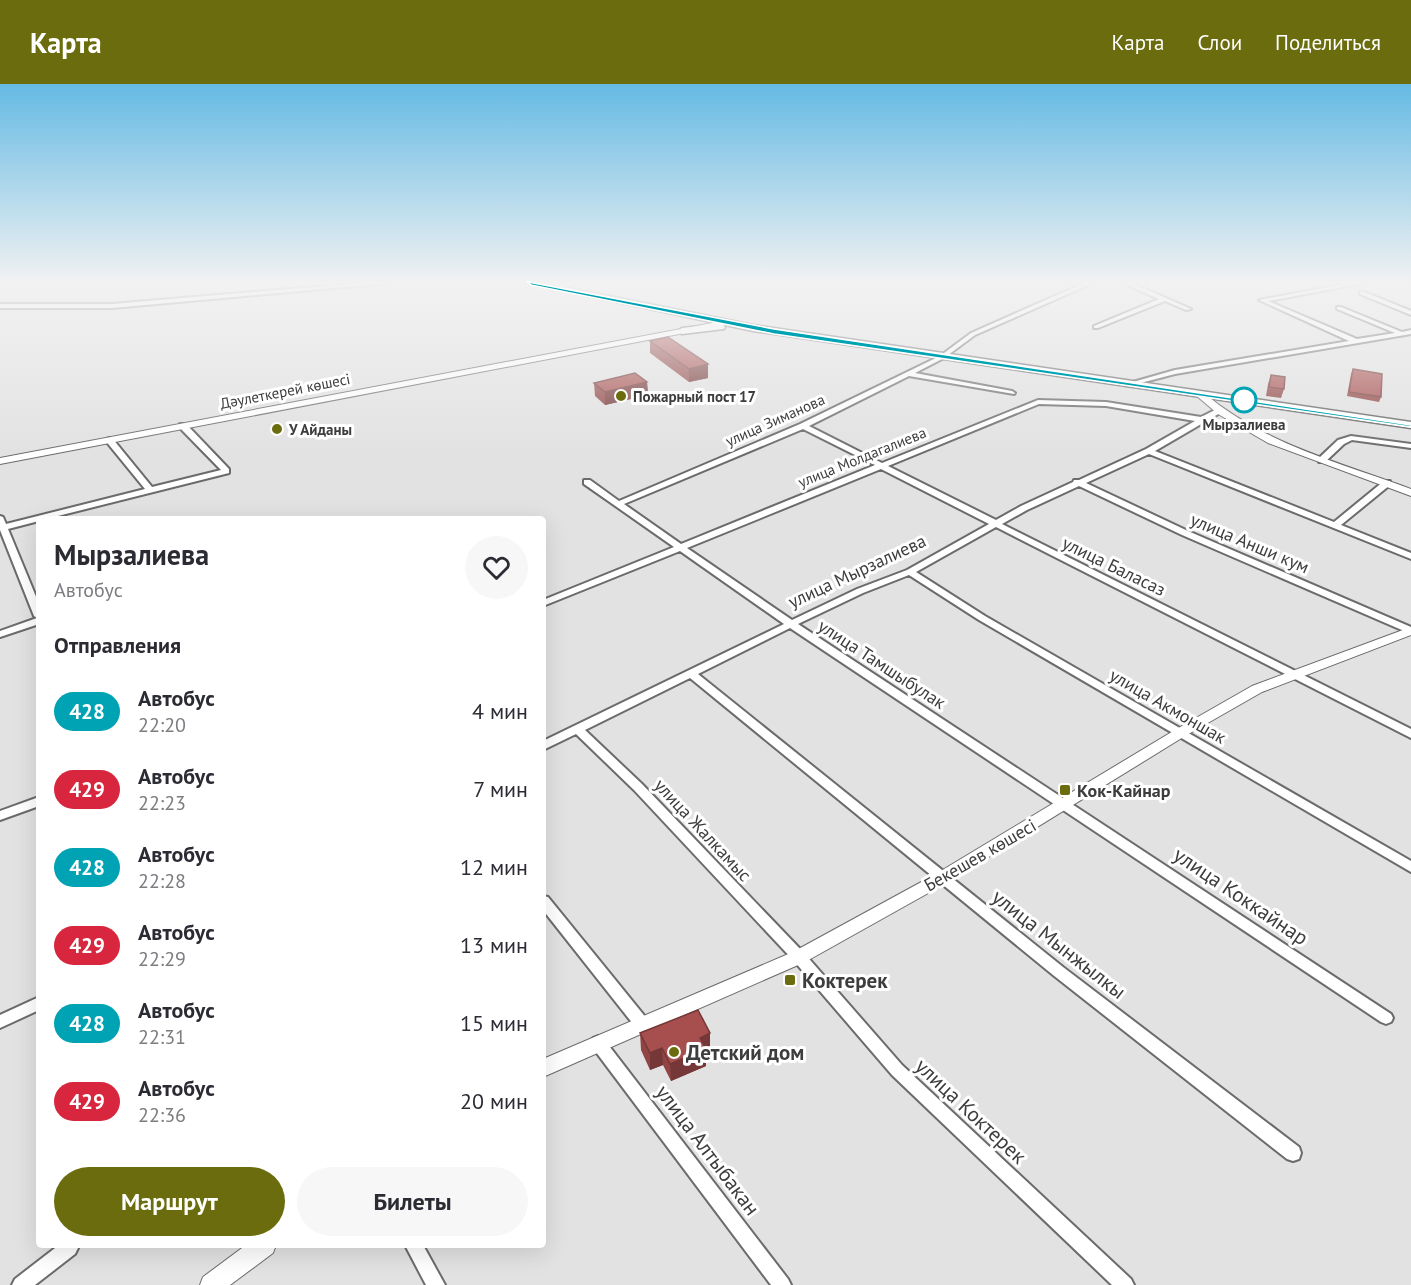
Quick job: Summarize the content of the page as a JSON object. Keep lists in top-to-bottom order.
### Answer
{
  "streets": {
    "main road": ["Дәулеткерей көшесі", "Бекешев көшесі"],
    "street": [
      "улица Зиманова",
      "улица Молдагалиева",
      "улица Анши кум",
      "улица Баласаз",
      "улица Мырзалиева",
      "улица Тамшыбулак",
      "улица Акмоншак",
      "улица Жалкамыс",
      "улица Коккайнар",
      "улица Мынжылкы",
      "улица Коктерек",
      "улица Алтыбакан"
    ]
  },
  "crossings": [
    ["улица Зиманова", "улица Баласаз"],
    ["улица Зиманова", "улица Тамшыбулак"],
    ["улица Молдагалиева", "улица Баласаз"],
    ["улица Молдагалиева", "улица Мырзалиева"],
    ["улица Молдагалиева", "улица Тамшыбулак"],
    ["улица Анши кум", "улица Мырзалиева"],
    ["улица Анши кум", "Бекешев көшесі"],
    ["улица Баласаз", "улица Мырзалиева"],
    ["улица Баласаз", "Бекешев көшесі"],
    ["улица Мырзалиева", "улица Тамшыбулак"],
    ["улица Мырзалиева", "улица Акмоншак"],
    ["улица Мырзалиева", "улица Жалкамыс"],
    ["улица Мырзалиева", "улица Мынжылкы"],
    ["улица Тамшыбулак", "Бекешев көшесі"],
    ["улица Тамшыбулак", "улица Коккайнар"],
    ["улица Акмоншак", "Бекешев көшесі"],
    ["улица Жалкамыс", "Бекешев көшесі"],
    ["улица Жалкамыс", "улица Коктерек"],
    ["Бекешев көшесі", "улица Коккайнар"],
    ["Бекешев көшесі", "улица Мынжылкы"],
    ["Бекешев көшесі", "улица Коктерек"],
    ["Бекешев көшесі", "улица Алтыбакан"]
  ],
  "places": {
    "other": [
      "Пожарный пост 17",
      "Мырзалиева",
      "У Айданы",
      "Детский дом"
    ],
    "transit": ["Кок-Кайнар", "Коктерек"]
  },
  "lines": ["bus line 428"],
  "page": {
    "header": "Карта",
    "nav": ["Карта", "Слои", "Поделиться"],
    "heading": [
      ["Мырзалиева", "Автобус"],
      "Отправления"
    ],
    "list": [
      {
        "mark": "428",
        "name": "Автобус",
        "note": "22:20",
        "value": "4 мин"
      },
      {
        "mark": "429",
        "name": "Автобус",
        "note": "22:23",
        "value": "7 мин"
      },
      {
        "mark": "428",
        "name": "Автобус",
        "note": "22:28",
        "value": "12 мин"
      },
      {
        "mark": "429",
        "name": "Автобус",
        "note": "22:29",
        "value": "13 мин"
      },
      {
        "mark": "428",
        "name": "Автобус",
        "note": "22:31",
        "value": "15 мин"
      },
      {
        "mark": "429",
        "name": "Автобус",
        "note": "22:36",
        "value": "20 мин"
      }
    ],
    "buttons": ["Маршрут", "Билеты"]
  }
}
